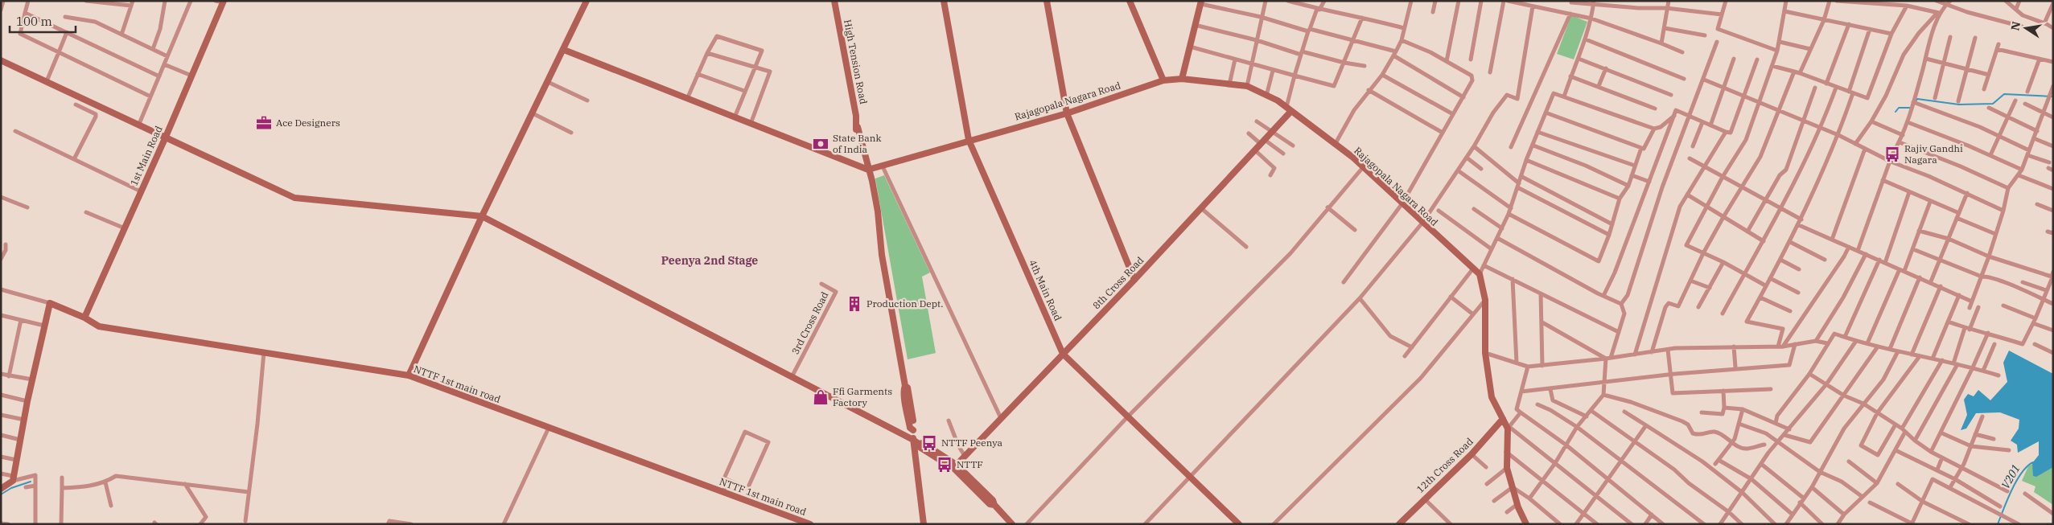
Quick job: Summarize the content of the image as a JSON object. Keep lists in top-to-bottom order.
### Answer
{
  "streets": {
    "street": [
      "High Tension Road",
      "Rajagopala Nagara Road",
      "1st Main Road",
      "8th Cross Road",
      "4th Main Road",
      "3rd Cross Road",
      "NTTF 1st main road",
      "12th Cross Road"
    ]
  },
  "crossings": [
    ["High Tension Road", "Rajagopala Nagara Road"],
    ["Rajagopala Nagara Road", "8th Cross Road"],
    ["Rajagopala Nagara Road", "4th Main Road"],
    ["1st Main Road", "NTTF 1st main road"],
    ["8th Cross Road", "4th Main Road"]
  ],
  "districts": ["Peenya 2nd Stage"],
  "water": ["V201"],
  "places": {
    "office": ["Ace Designers"],
    "bank": ["State Bank of India"],
    "bus stop": ["Rajiv Gandhi Nagara", "NTTF Peenya", "NTTF"],
    "building": ["Production Dept."],
    "shop": ["Ffi Garments Factory"]
  },
  "scale_bar": "100 m",
  "north": "left"
}
